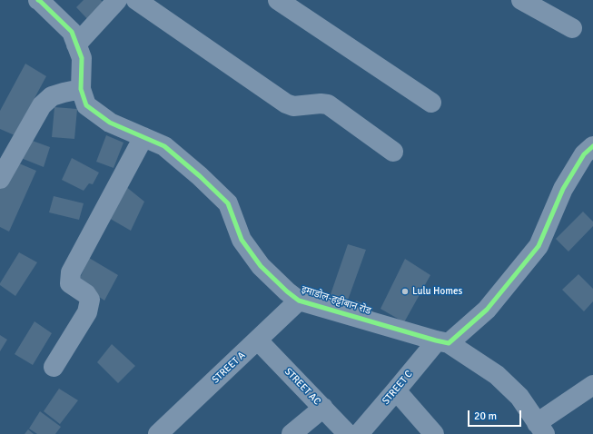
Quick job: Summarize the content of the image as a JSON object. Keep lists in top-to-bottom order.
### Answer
{
  "streets": {
    "street": [
      "इमाडोल-हट्टीबान रोड",
      "STREET A",
      "STREET AC",
      "STREET C"
    ]
  },
  "crossings": [
    ["इमाडोल-हट्टीबान रोड", "STREET A"],
    ["इमाडोल-हट्टीबान रोड", "STREET C"],
    ["STREET A", "STREET AC"]
  ],
  "places": ["Lulu Homes"],
  "scale_bar": "20 m"
}
